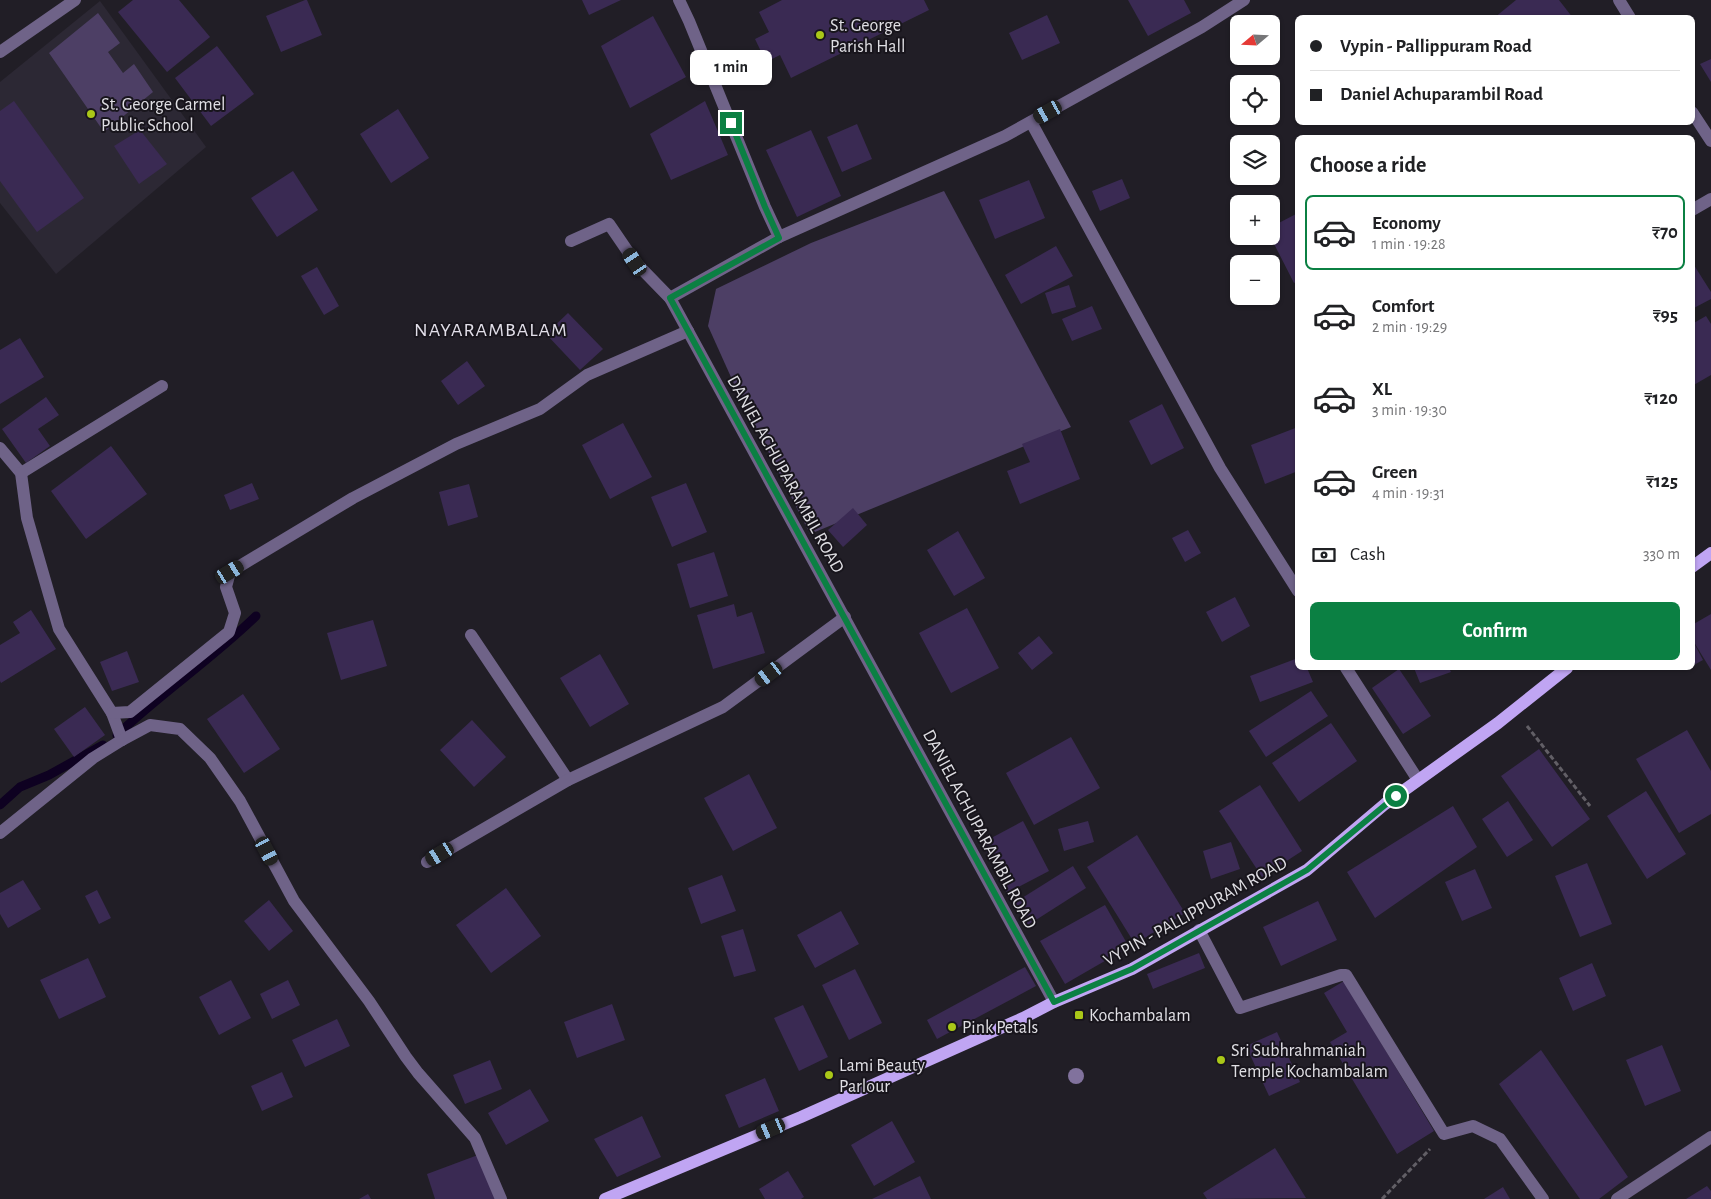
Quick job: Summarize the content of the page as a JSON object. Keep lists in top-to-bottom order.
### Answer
{
  "streets": {
    "main road": ["VYPIN - PALLIPPURAM ROAD"],
    "street": ["DANIEL ACHUPARAMBIL ROAD"]
  },
  "crossings": [
    ["DANIEL ACHUPARAMBIL ROAD", "VYPIN - PALLIPPURAM ROAD"]
  ],
  "districts": ["NAYARAMBALAM"],
  "places": {
    "other": [
      "St. George Parish Hall",
      "St. George Carmel Public School",
      "Pink Petals",
      "Sri Subhrahmaniah Temple Kochambalam",
      "Lami Beauty Parlour"
    ],
    "transit": ["Kochambalam"]
  },
  "north": "left",
  "page": {
    "map_buttons": ["+", "−"],
    "banner": ["Vypin - Pallippuram Road", "Daniel Achuparambil Road"],
    "bubble": "1 min",
    "heading": "Choose a ride",
    "list": [
      {
        "name": "Economy",
        "note": "1 min · 19:28",
        "value": "₹70"
      },
      {
        "name": "Comfort",
        "note": "2 min · 19:29",
        "value": "₹95"
      },
      {
        "name": "XL",
        "note": "3 min · 19:30",
        "value": "₹120"
      },
      {
        "name": "Green",
        "note": "4 min · 19:31",
        "value": "₹125"
      }
    ],
    "pay": ["Cash", "330 m"],
    "buttons": "Confirm"
  }
}
